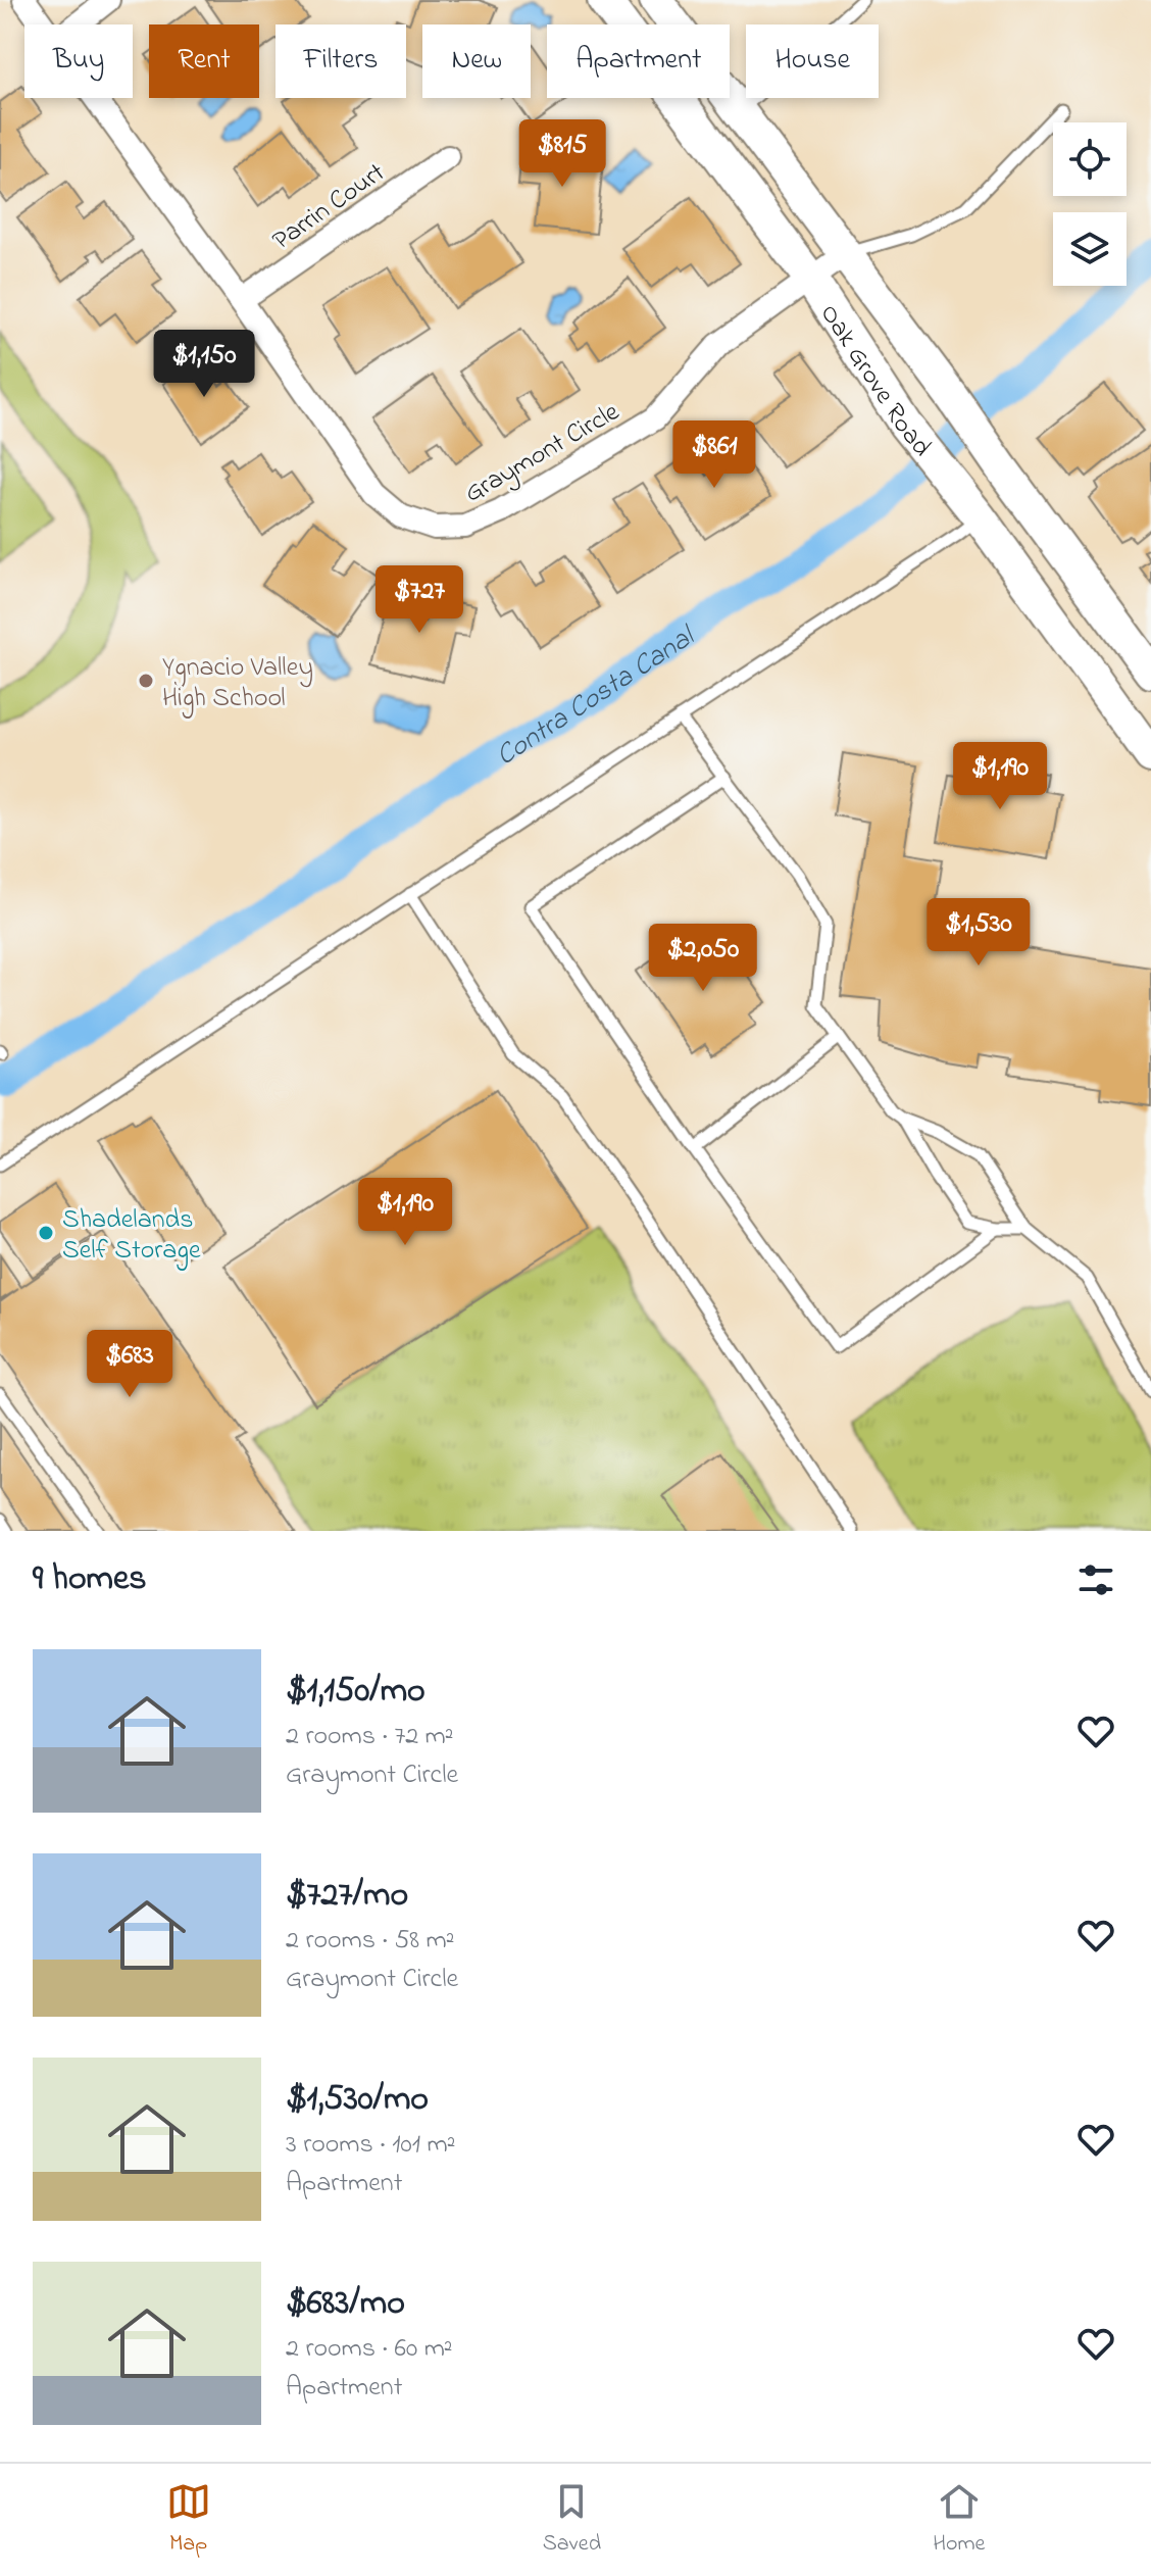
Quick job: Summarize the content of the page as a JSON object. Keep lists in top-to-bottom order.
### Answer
{
  "streets": {
    "main road": ["Oak Grove Road"],
    "street": ["Parrin Court", "Graymont Circle"]
  },
  "crossings": [
    ["Parrin Court", "Graymont Circle"],
    ["Oak Grove Road", "Graymont Circle"]
  ],
  "water": ["Contra Costa Canal"],
  "places": ["Ygnacio Valley High School", "Shadelands Self Storage"],
  "page": {
    "chip": [
      "Buy",
      "Rent",
      "Filters",
      "New",
      "Apartment",
      "House"
    ],
    "price": [
      "$815",
      "$1,150",
      "$861",
      "$727",
      "$1,190",
      "$1,530",
      "$2,050",
      "$1,190",
      "$683"
    ],
    "heading": "9 homes",
    "list": [
      {
        "name": "$1,150/mo",
        "note": "2 rooms · 72 m² · Graymont Circle"
      },
      {
        "name": "$727/mo",
        "note": "2 rooms · 58 m² · Graymont Circle"
      },
      {
        "name": "$1,530/mo",
        "note": "3 rooms · 101 m² · Apartment"
      },
      {
        "name": "$683/mo",
        "note": "2 rooms · 60 m² · Apartment"
      }
    ],
    "tabs": ["Map", "Saved", "Home"]
  }
}
